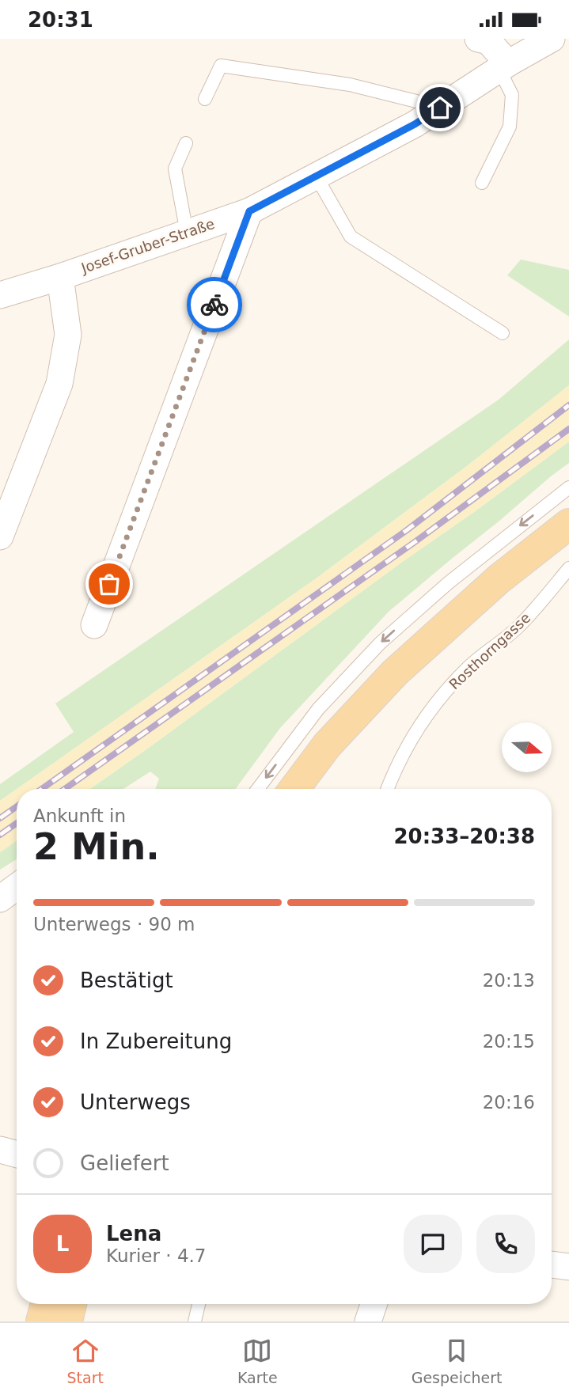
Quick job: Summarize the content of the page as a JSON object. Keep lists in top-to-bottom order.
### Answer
{
  "streets": {
    "street": ["Josef-Gruber-Straße"],
    "lane": ["Rosthorngasse"]
  },
  "north": "right",
  "page": {
    "status": "20:31",
    "heading": ["2 Min.", "Ankunft in", "20:33–20:38"],
    "panel": ["Lena", "Kurier · 4.7"],
    "bar": "Unterwegs · 90 m",
    "list": [
      ["Bestätigt", "20:13"],
      ["In Zubereitung", "20:15"],
      ["Unterwegs", "20:16"],
      "Geliefert"
    ],
    "round": "L",
    "tabs": ["Start", "Karte", "Gespeichert"]
  }
}
